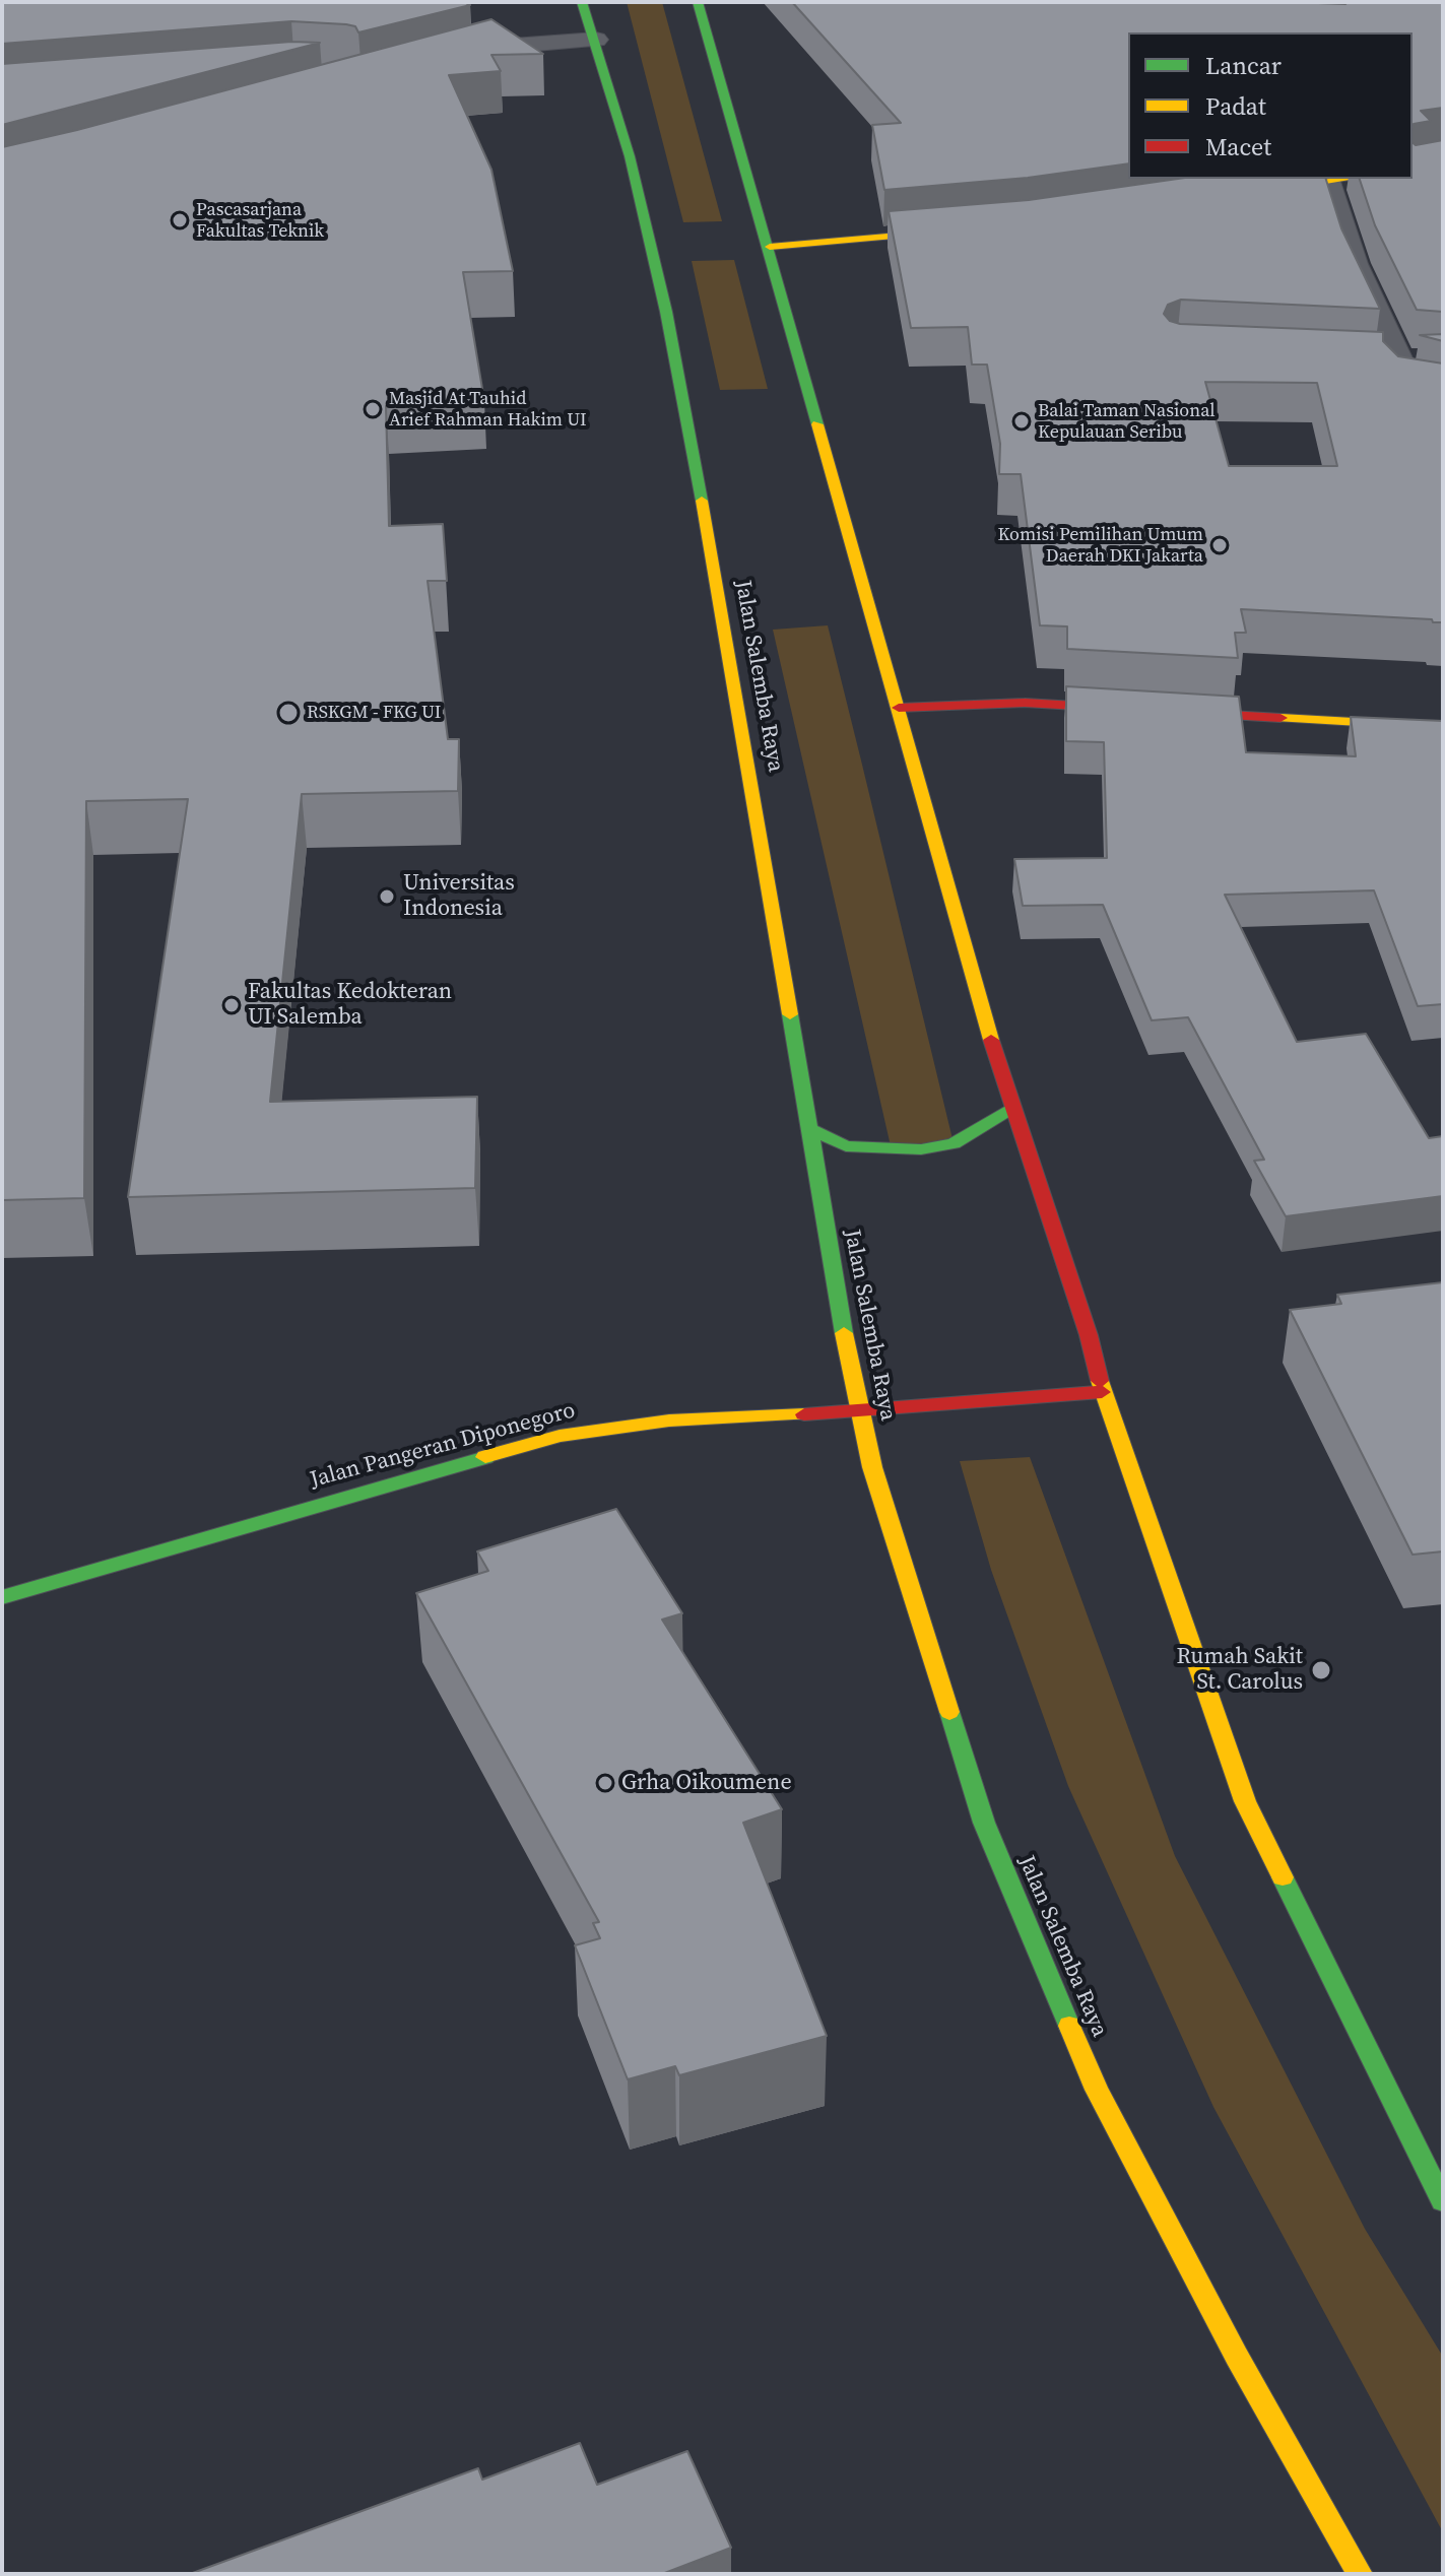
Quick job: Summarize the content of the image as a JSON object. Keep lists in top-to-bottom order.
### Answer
{
  "streets": {
    "main road": ["Jalan Salemba Raya", "Jalan Pangeran Diponegoro"]
  },
  "crossings": [
    ["Jalan Salemba Raya", "Jalan Pangeran Diponegoro"]
  ],
  "places": [
    "Pascasarjana Fakultas Teknik",
    "Masjid At Tauhid Arief Rahman Hakim UI",
    "Balai Taman Nasional Kepulauan Seribu",
    "Komisi Pemilihan Umum Daerah DKI Jakarta",
    "RSKGM - FKG UI",
    "Universitas Indonesia",
    "Fakultas Kedokteran UI Salemba",
    "Rumah Sakit St. Carolus",
    "Grha Oikoumene"
  ],
  "legend": ["Lancar", "Padat", "Macet"]
}
